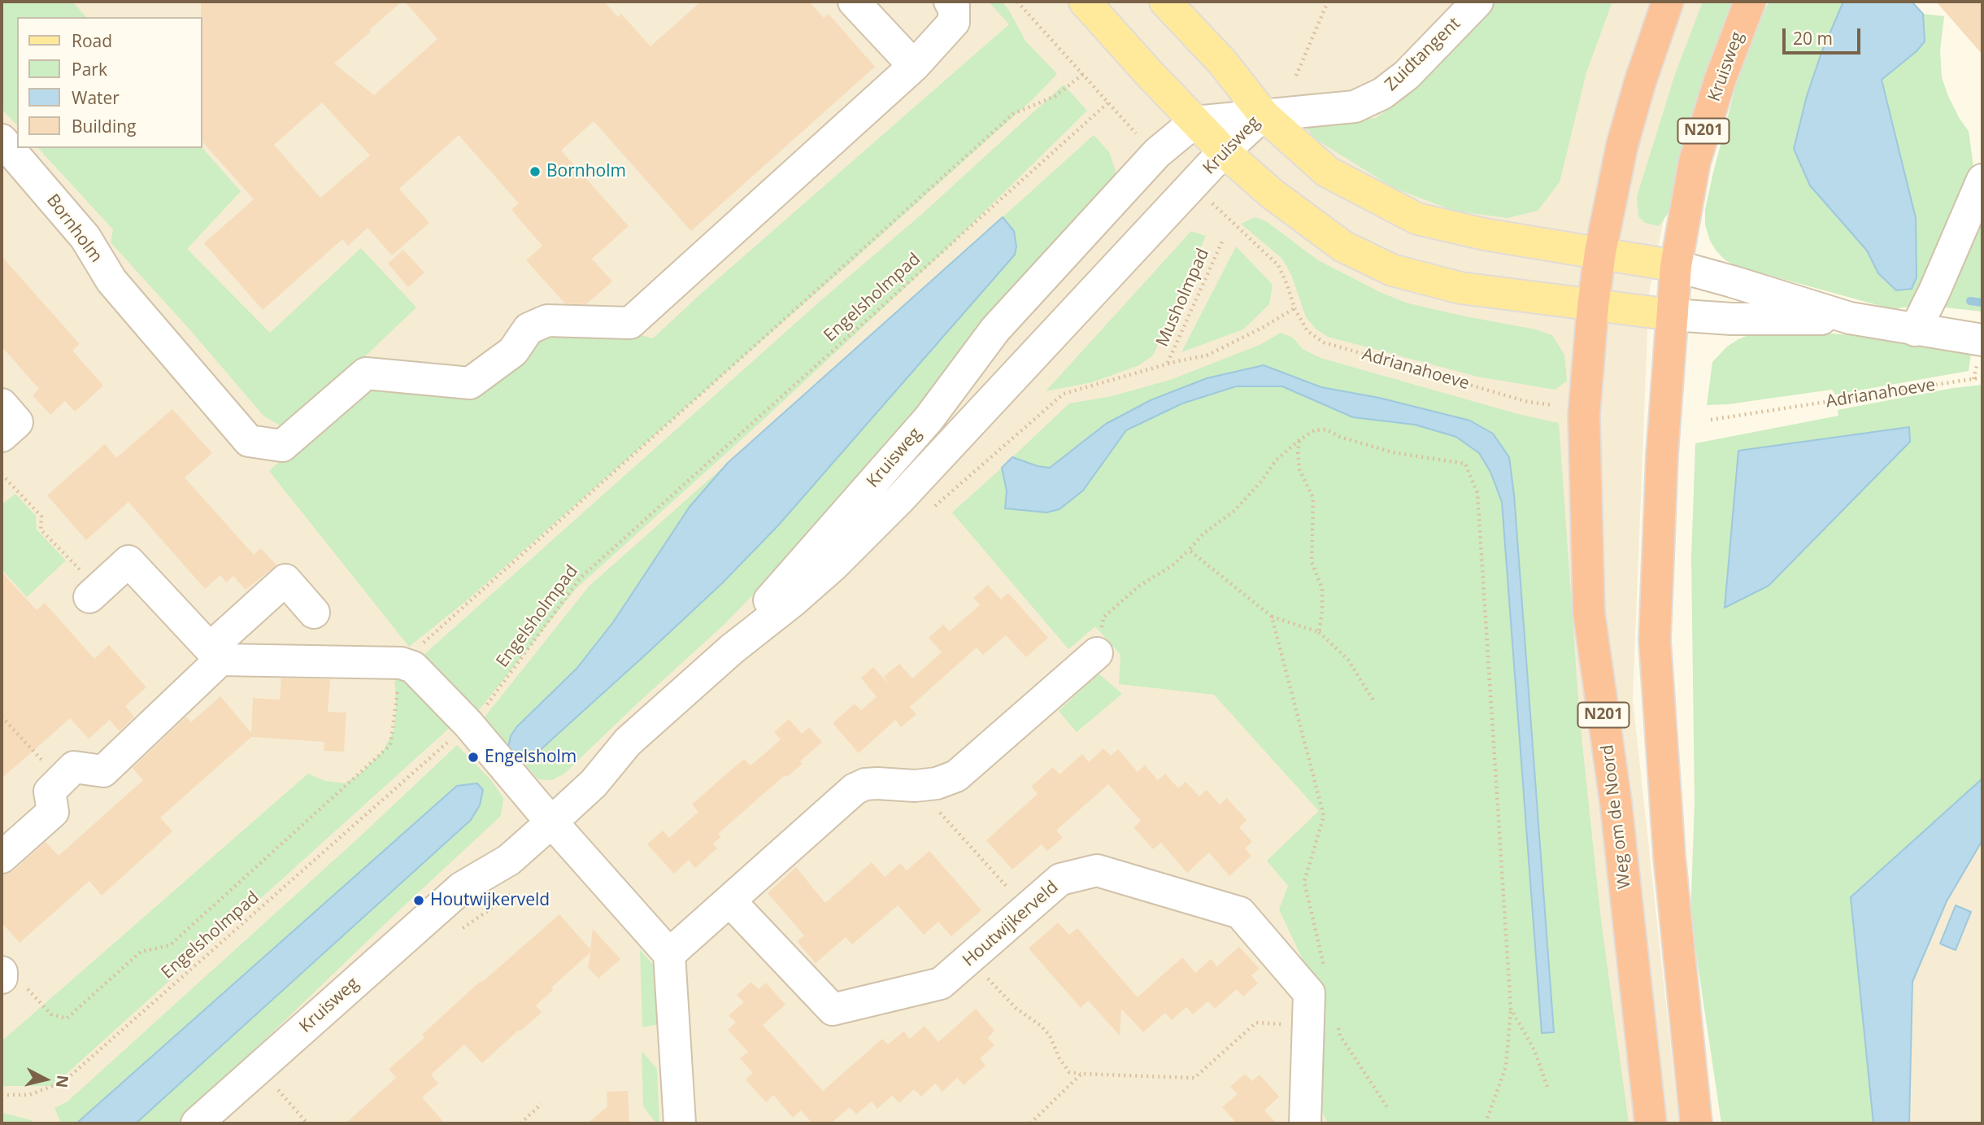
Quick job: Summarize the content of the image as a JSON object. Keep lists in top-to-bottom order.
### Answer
{
  "streets": {
    "highway": ["Kruisweg", "N201", "Weg om de Noord"],
    "street": ["Zuidtangent", "Bornholm", "Houtwijkerveld"],
    "path": ["Engelsholmpad", "Musholmpad", "Adrianahoeve"]
  },
  "crossings": [
    ["Zuidtangent", "Kruisweg"],
    ["Kruisweg", "N201"],
    ["N201", "Weg om de Noord"],
    ["Musholmpad", "Adrianahoeve"]
  ],
  "places": ["Bornholm", "Engelsholm", "Houtwijkerveld"],
  "legend": [
    "Road",
    "Park",
    "Water",
    "Building"
  ],
  "scale_bar": "20 m",
  "north": "right"
}
